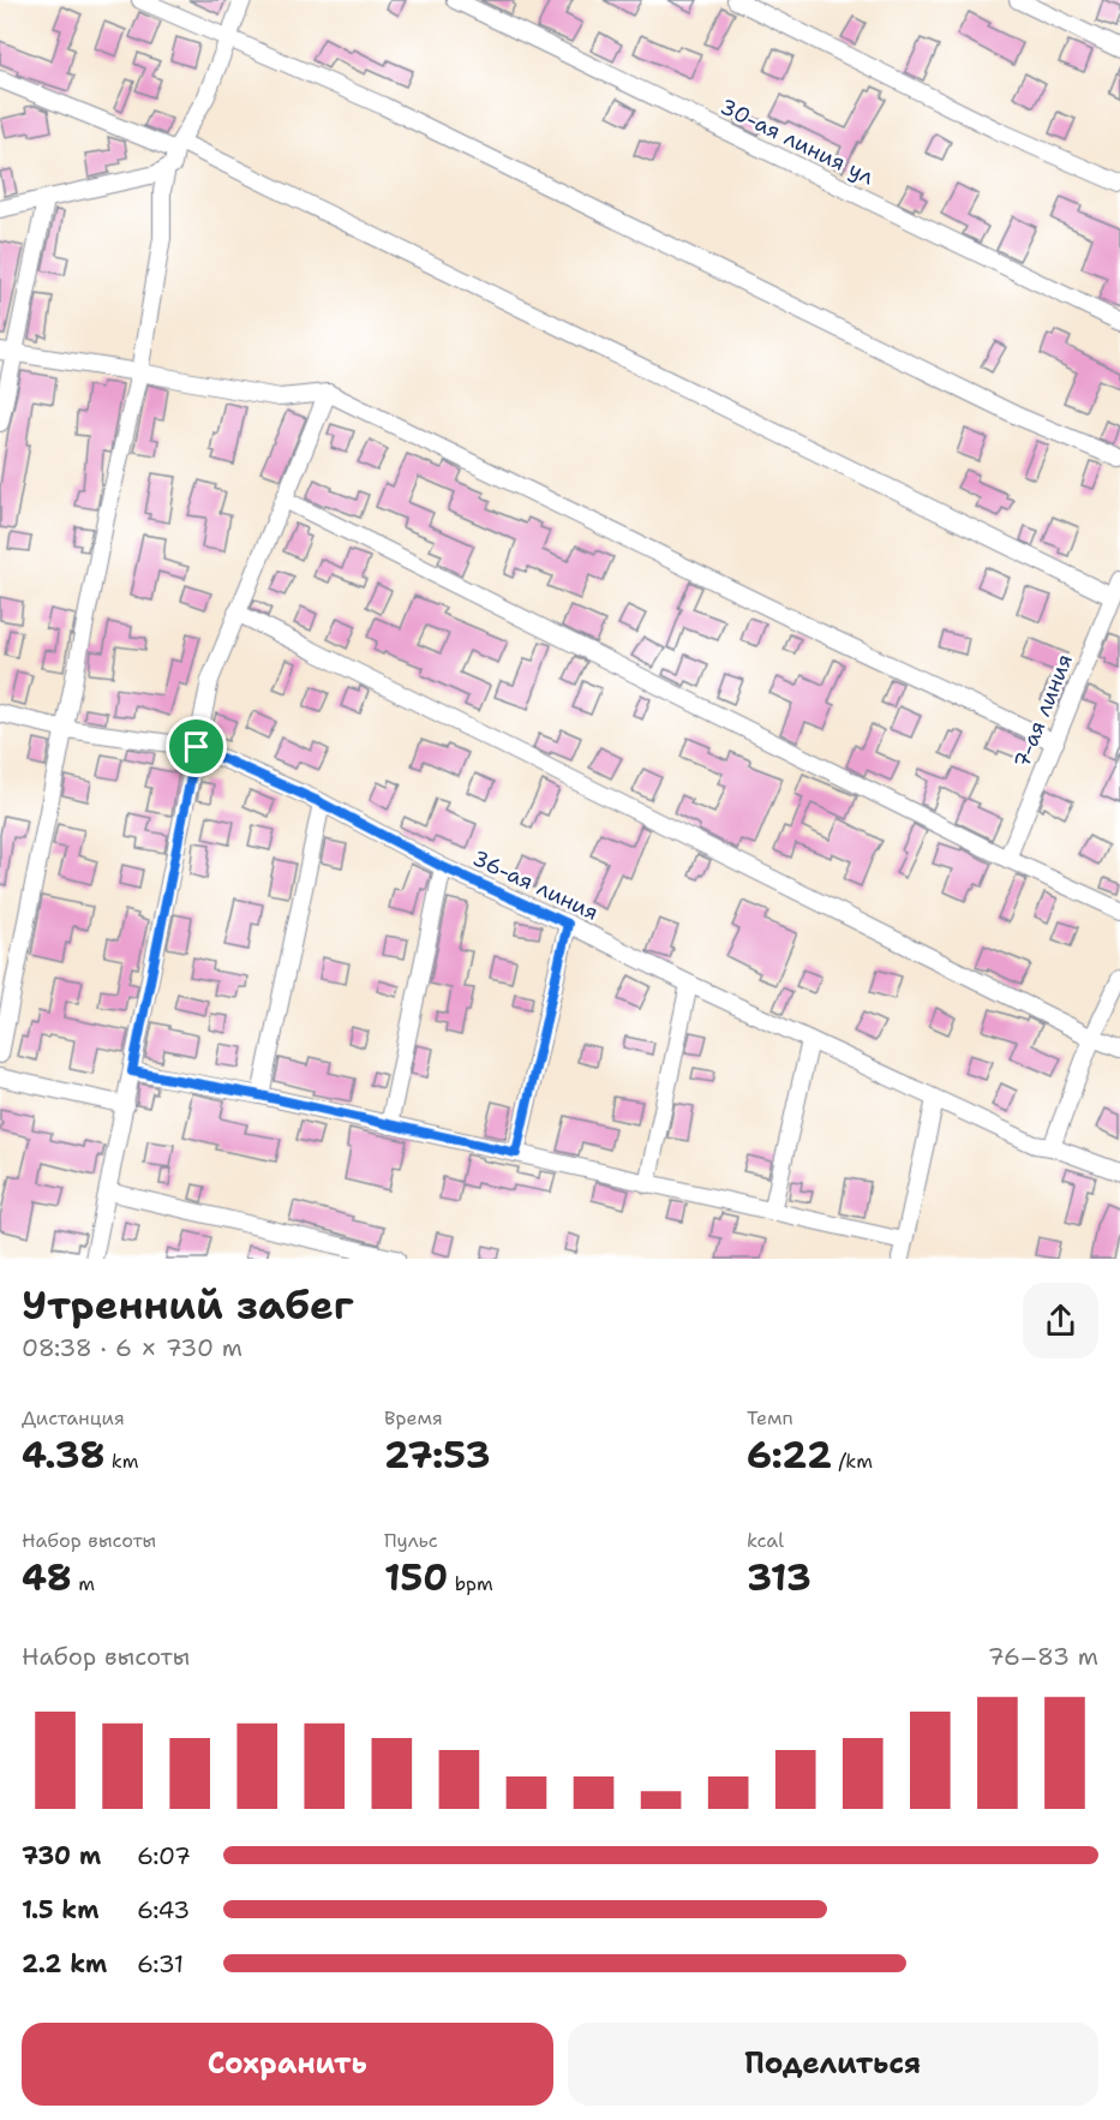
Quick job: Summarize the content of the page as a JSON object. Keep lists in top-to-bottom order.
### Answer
{
  "streets": {
    "street": ["30-ая линия ул", "7-ая линия", "36-ая линия"]
  },
  "page": {
    "heading": ["Утренний забег", "08:38 · 6 × 730 m"],
    "stats": [
      ["Дистанция", "4.38 km"],
      ["Время", "27:53"],
      ["Темп", "6:22 /km"],
      ["Набор высоты", "48 m"],
      ["Пульс", "150 bpm"],
      ["kcal", "313"]
    ],
    "chart": ["Набор высоты", "76–83 m"],
    "list": [
      {
        "name": "730 m",
        "note": "6:07"
      },
      {
        "name": "1.5 km",
        "note": "6:43"
      },
      {
        "name": "2.2 km",
        "note": "6:31"
      }
    ],
    "buttons": ["Сохранить", "Поделиться"]
  }
}
